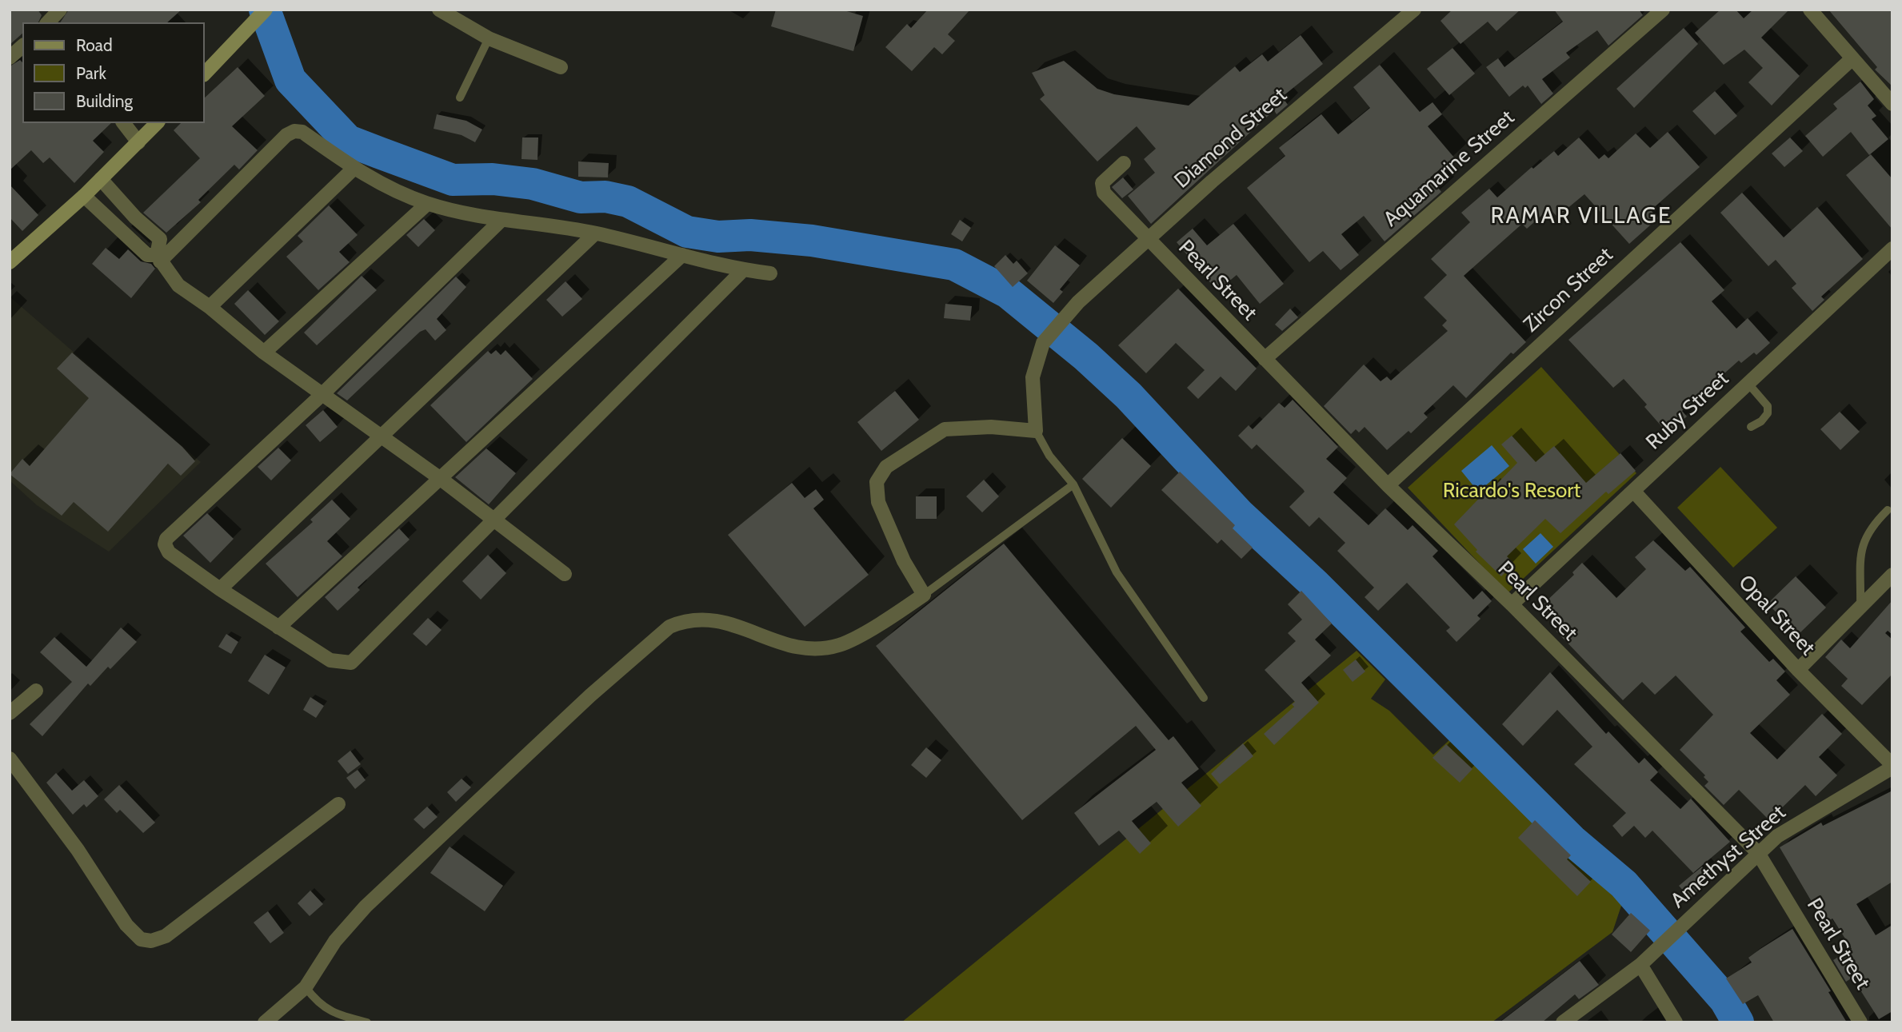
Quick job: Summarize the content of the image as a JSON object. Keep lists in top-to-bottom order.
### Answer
{
  "streets": {
    "street": [
      "Diamond Street",
      "Aquamarine Street",
      "Pearl Street",
      "Zircon Street",
      "Ruby Street",
      "Opal Street",
      "Amethyst Street"
    ]
  },
  "crossings": [
    ["Diamond Street", "Pearl Street"],
    ["Aquamarine Street", "Pearl Street"],
    ["Pearl Street", "Zircon Street"],
    ["Pearl Street", "Ruby Street"],
    ["Pearl Street", "Amethyst Street"],
    ["Ruby Street", "Opal Street"],
    ["Opal Street", "Amethyst Street"]
  ],
  "districts": ["RAMAR VILLAGE"],
  "parks": ["Ricardo's Resort"],
  "legend": ["Road", "Park", "Building"]
}
